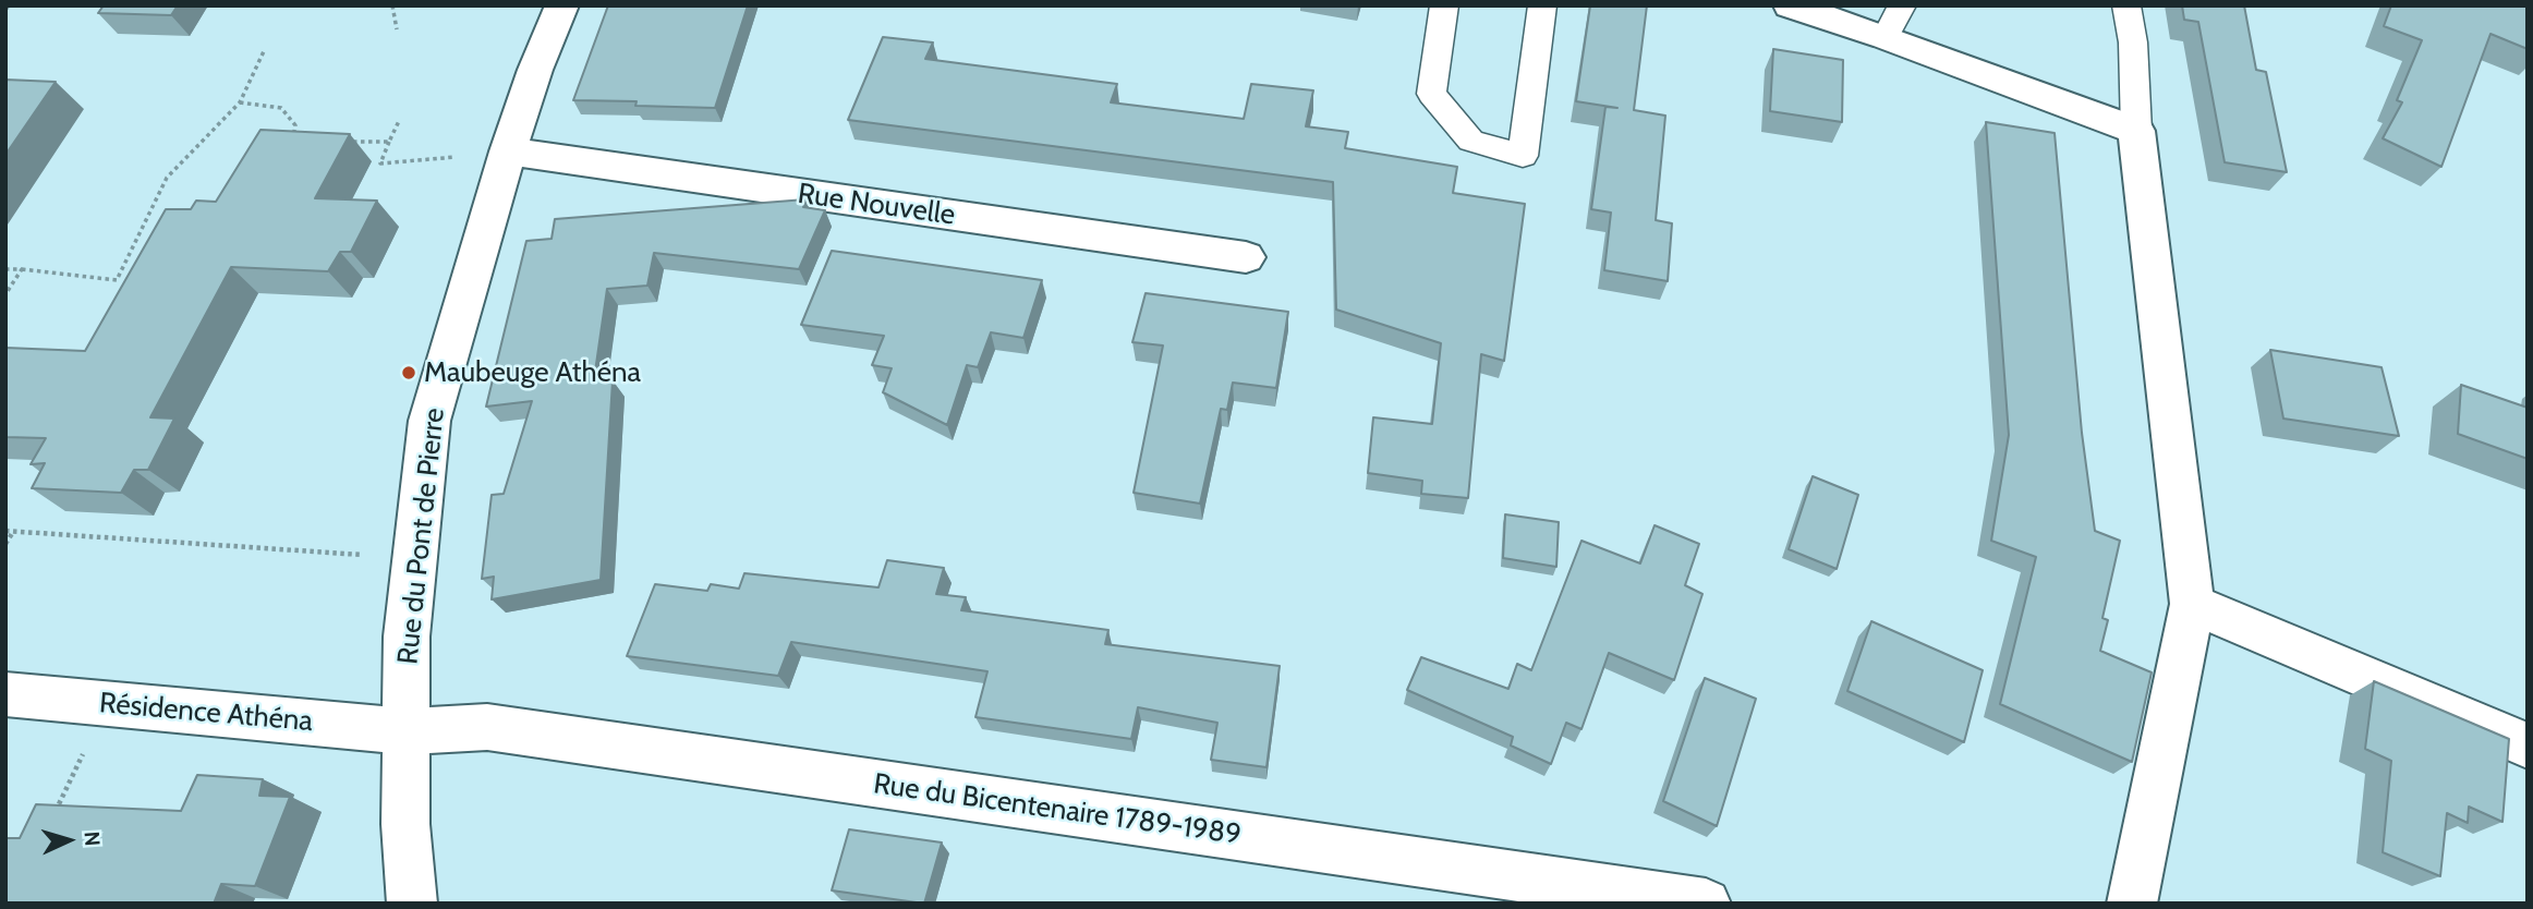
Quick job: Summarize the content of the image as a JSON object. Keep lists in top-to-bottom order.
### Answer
{
  "streets": {
    "street": [
      "Rue Nouvelle",
      "Rue du Pont de Pierre",
      "Résidence Athéna",
      "Rue du Bicentenaire 1789-1989"
    ]
  },
  "crossings": [
    ["Rue Nouvelle", "Rue du Pont de Pierre"],
    ["Rue du Pont de Pierre", "Résidence Athéna"],
    ["Rue du Pont de Pierre", "Rue du Bicentenaire 1789-1989"],
    ["Résidence Athéna", "Rue du Bicentenaire 1789-1989"]
  ],
  "places": ["Maubeuge Athéna"],
  "north": "right"
}
